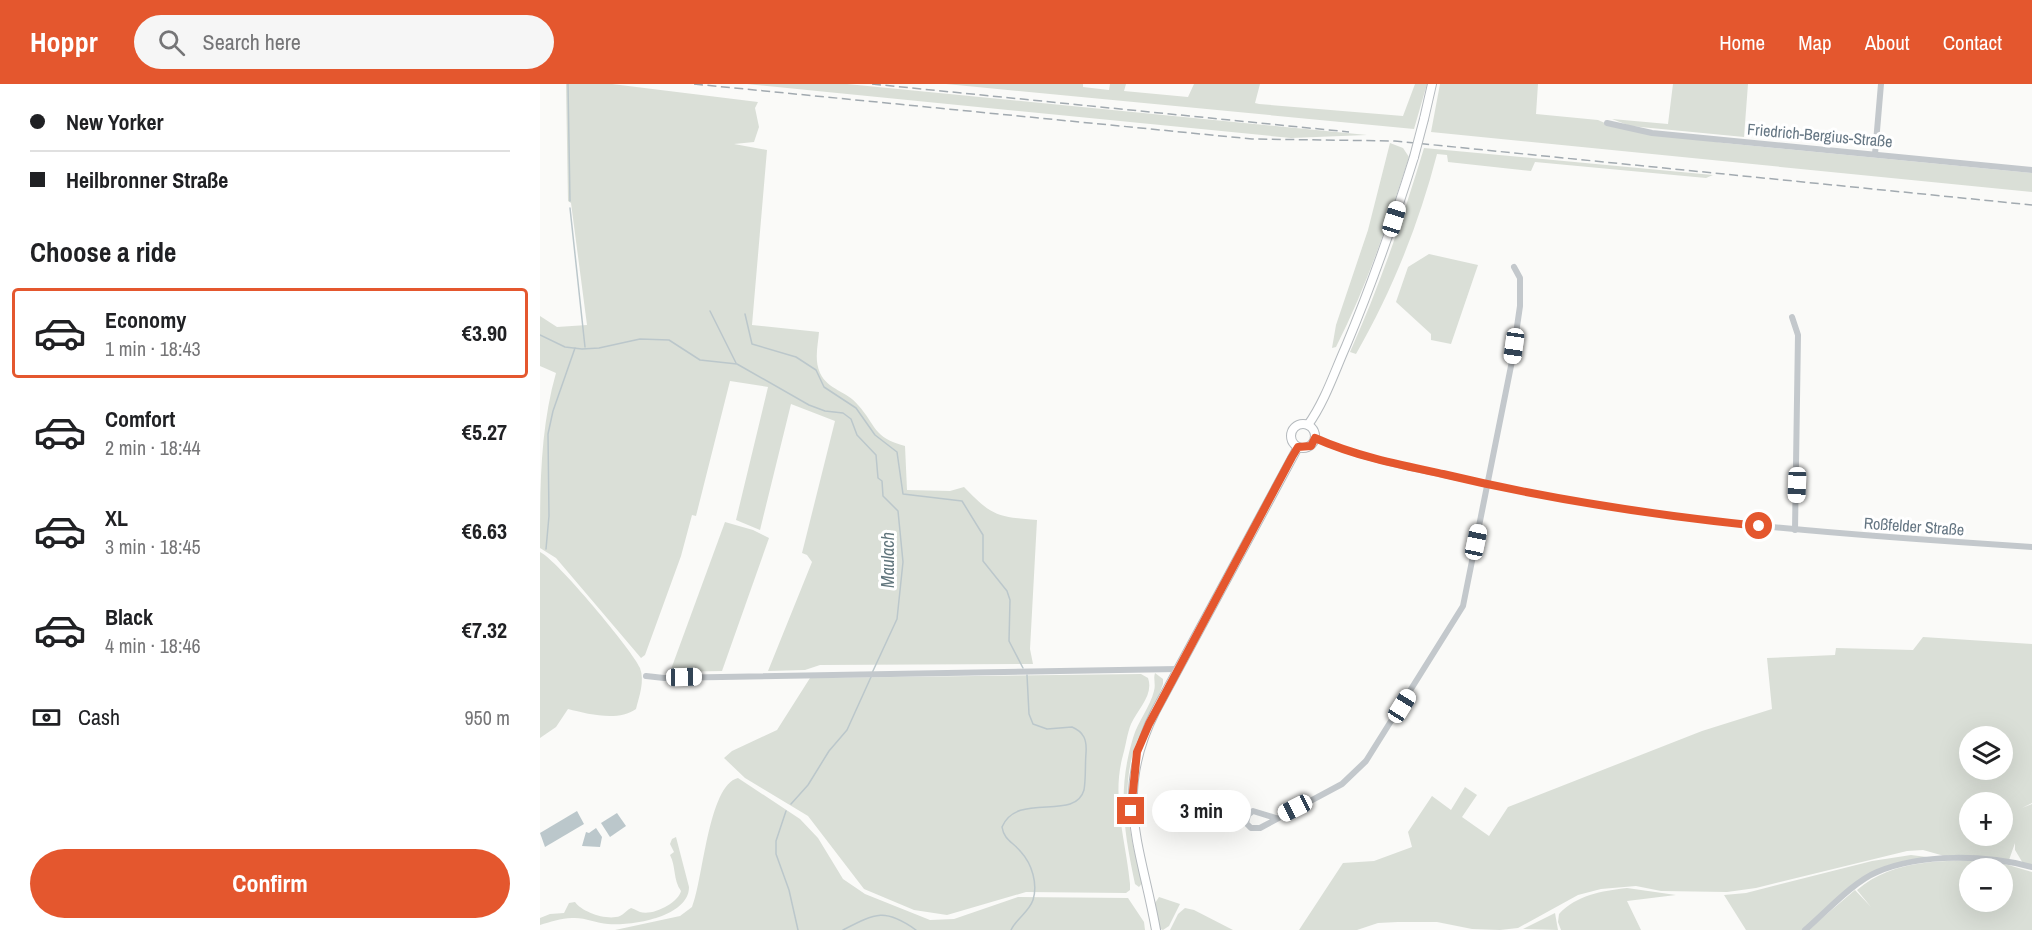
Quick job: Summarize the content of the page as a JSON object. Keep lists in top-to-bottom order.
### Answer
{
  "streets": {
    "street": ["Friedrich-Bergius-Straße", "Roßfelder Straße"]
  },
  "water": ["Maulach"],
  "page": {
    "header": "Hoppr",
    "search": "Search here",
    "nav": [
      "Home",
      "Map",
      "About",
      "Contact"
    ],
    "banner": ["New Yorker", "Heilbronner Straße"],
    "heading": "Choose a ride",
    "list": [
      {
        "name": "Economy",
        "note": "1 min · 18:43",
        "value": "€3.90"
      },
      {
        "name": "Comfort",
        "note": "2 min · 18:44",
        "value": "€5.27"
      },
      {
        "name": "XL",
        "note": "3 min · 18:45",
        "value": "€6.63"
      },
      {
        "name": "Black",
        "note": "4 min · 18:46",
        "value": "€7.32"
      }
    ],
    "pay": ["Cash", "950 m"],
    "map_buttons": ["+", "−"],
    "bubble": "3 min",
    "buttons": "Confirm"
  }
}
